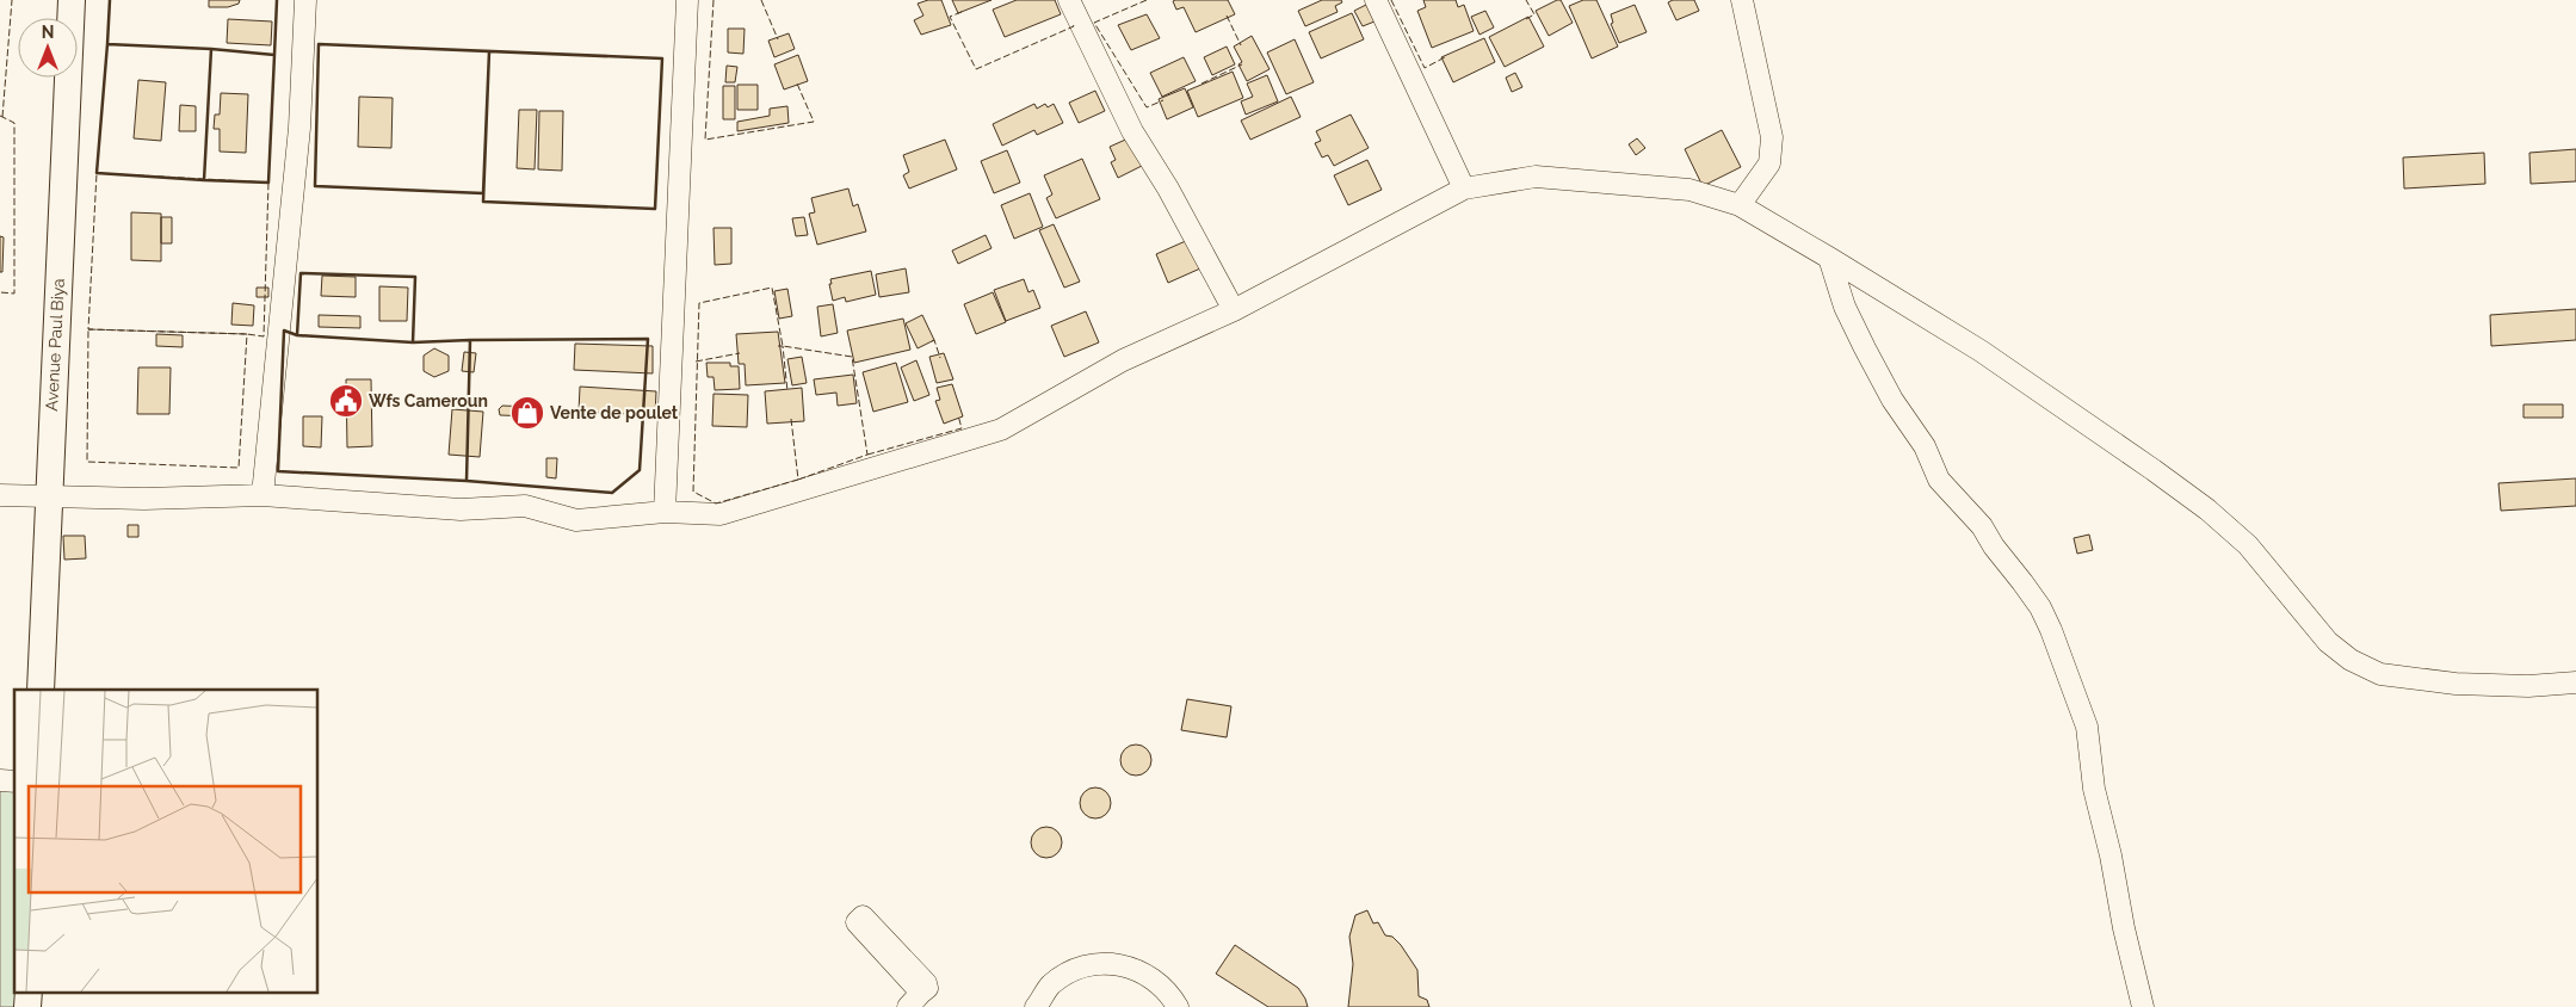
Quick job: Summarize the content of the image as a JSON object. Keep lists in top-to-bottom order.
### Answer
{
  "streets": {
    "main road": ["Avenue Paul Biya"]
  },
  "places": {
    "public building": ["Wfs Cameroun"],
    "shop": ["Vente de poulet"]
  },
  "north": "top"
}
